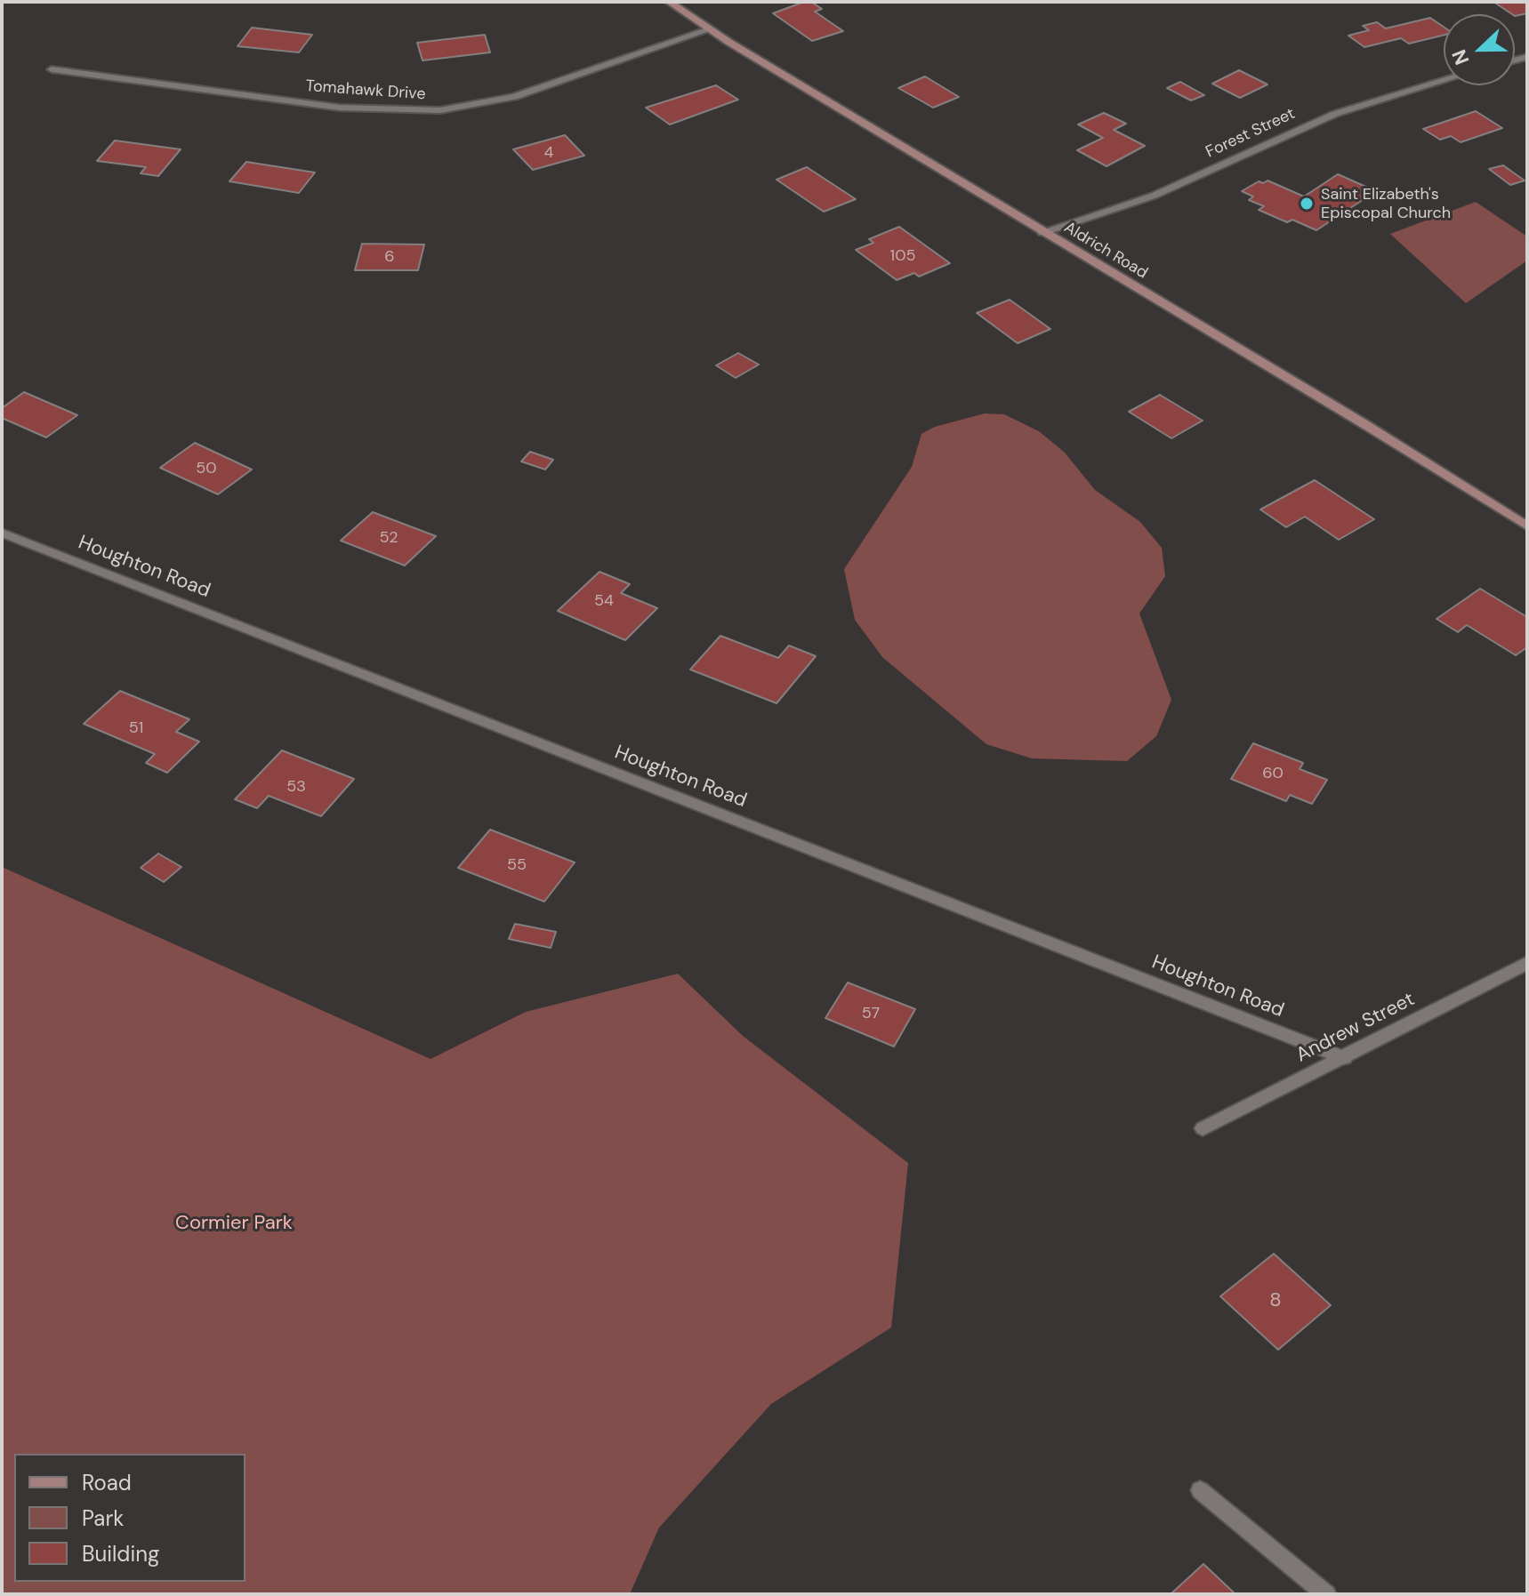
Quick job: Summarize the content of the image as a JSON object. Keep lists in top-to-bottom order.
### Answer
{
  "streets": {
    "street": [
      "Tomahawk Drive",
      "Forest Street",
      "Aldrich Road",
      "Houghton Road",
      "Andrew Street"
    ]
  },
  "crossings": [
    ["Tomahawk Drive", "Aldrich Road"],
    ["Forest Street", "Aldrich Road"],
    ["Houghton Road", "Andrew Street"]
  ],
  "parks": ["Cormier Park"],
  "places": ["Saint Elizabeth's Episcopal Church"],
  "house_numbers": [
    "4",
    "105",
    "6",
    "50",
    "52",
    "54",
    "51",
    "60",
    "53",
    "55",
    "57",
    "8"
  ],
  "legend": ["Road", "Park", "Building"],
  "north": "left"
}
